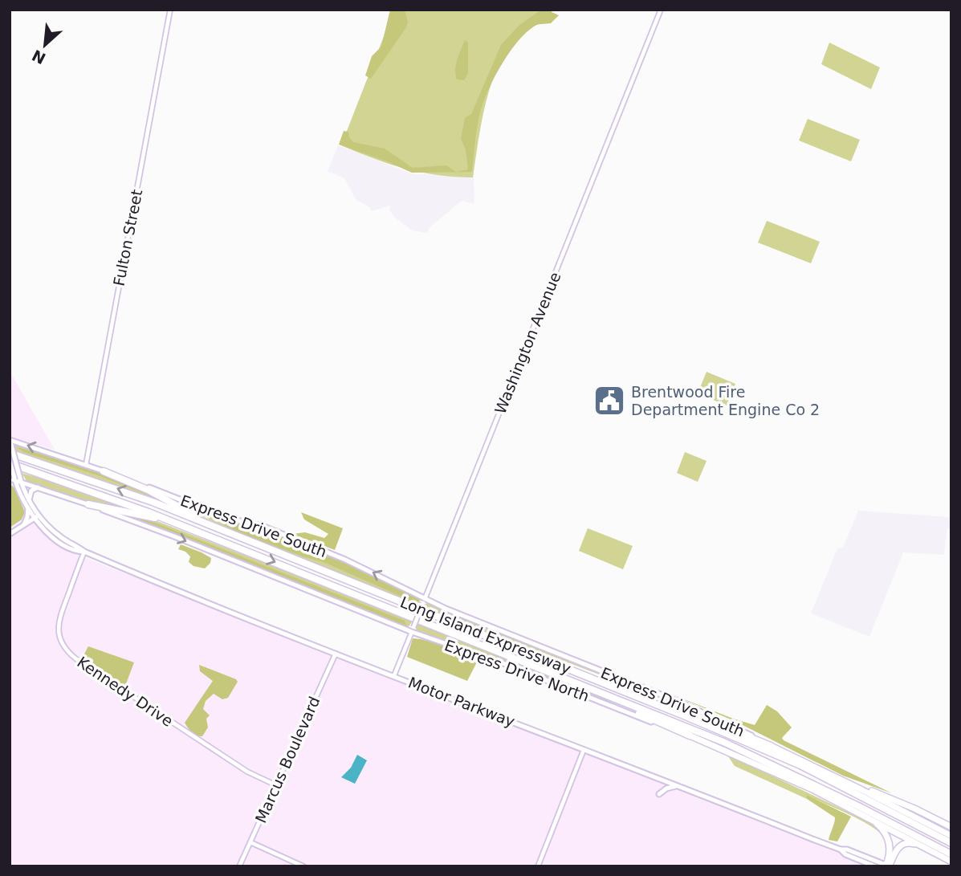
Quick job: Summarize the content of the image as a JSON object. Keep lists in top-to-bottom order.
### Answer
{
  "streets": {
    "highway": ["Express Drive South", "Long Island Expressway", "Express Drive North"],
    "main road": ["Motor Parkway"],
    "street": [
      "Fulton Street",
      "Washington Avenue",
      "Kennedy Drive",
      "Marcus Boulevard"
    ]
  },
  "crossings": [
    ["Fulton Street", "Express Drive South"],
    ["Washington Avenue", "Express Drive South"],
    ["Washington Avenue", "Express Drive North"],
    ["Washington Avenue", "Motor Parkway"],
    ["Express Drive South", "Motor Parkway"],
    ["Long Island Expressway", "Motor Parkway"],
    ["Express Drive North", "Motor Parkway"],
    ["Kennedy Drive", "Motor Parkway"],
    ["Kennedy Drive", "Marcus Boulevard"],
    ["Motor Parkway", "Marcus Boulevard"]
  ],
  "one_way": ["Express Drive South"],
  "places": {
    "public building": ["Brentwood Fire Department Engine Co 2"]
  },
  "north": "bottom left"
}
